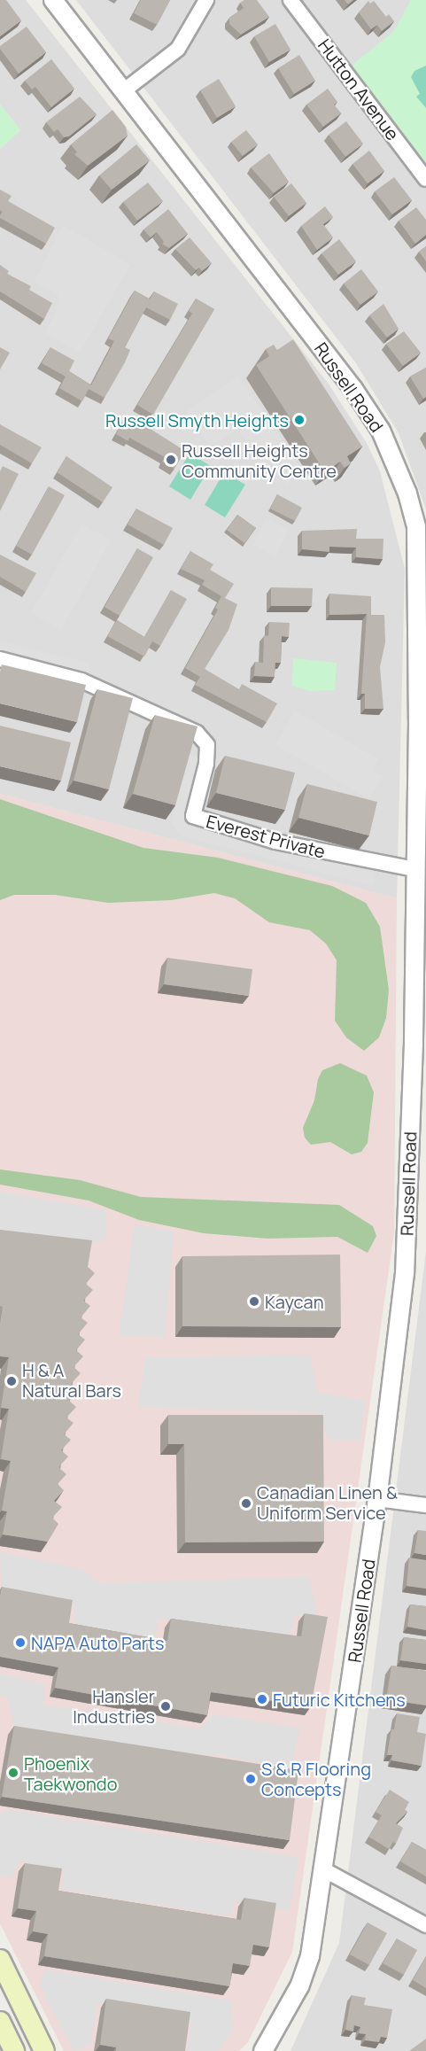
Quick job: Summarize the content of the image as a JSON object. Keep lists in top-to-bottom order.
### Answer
{
  "streets": {
    "street": ["Hutton Avenue", "Russell Road", "Everest Private"]
  },
  "crossings": [
    ["Russell Road", "Everest Private"]
  ],
  "places": [
    "Russell Smyth Heights",
    "Russell Heights Community Centre",
    "Kaycan",
    "H & A Natural Bars",
    "Canadian Linen & Uniform Service",
    "NAPA Auto Parts",
    "Futuric Kitchens",
    "Hansler Industries",
    "Phoenix Taekwondo",
    "S & R Flooring Concepts"
  ]
}
